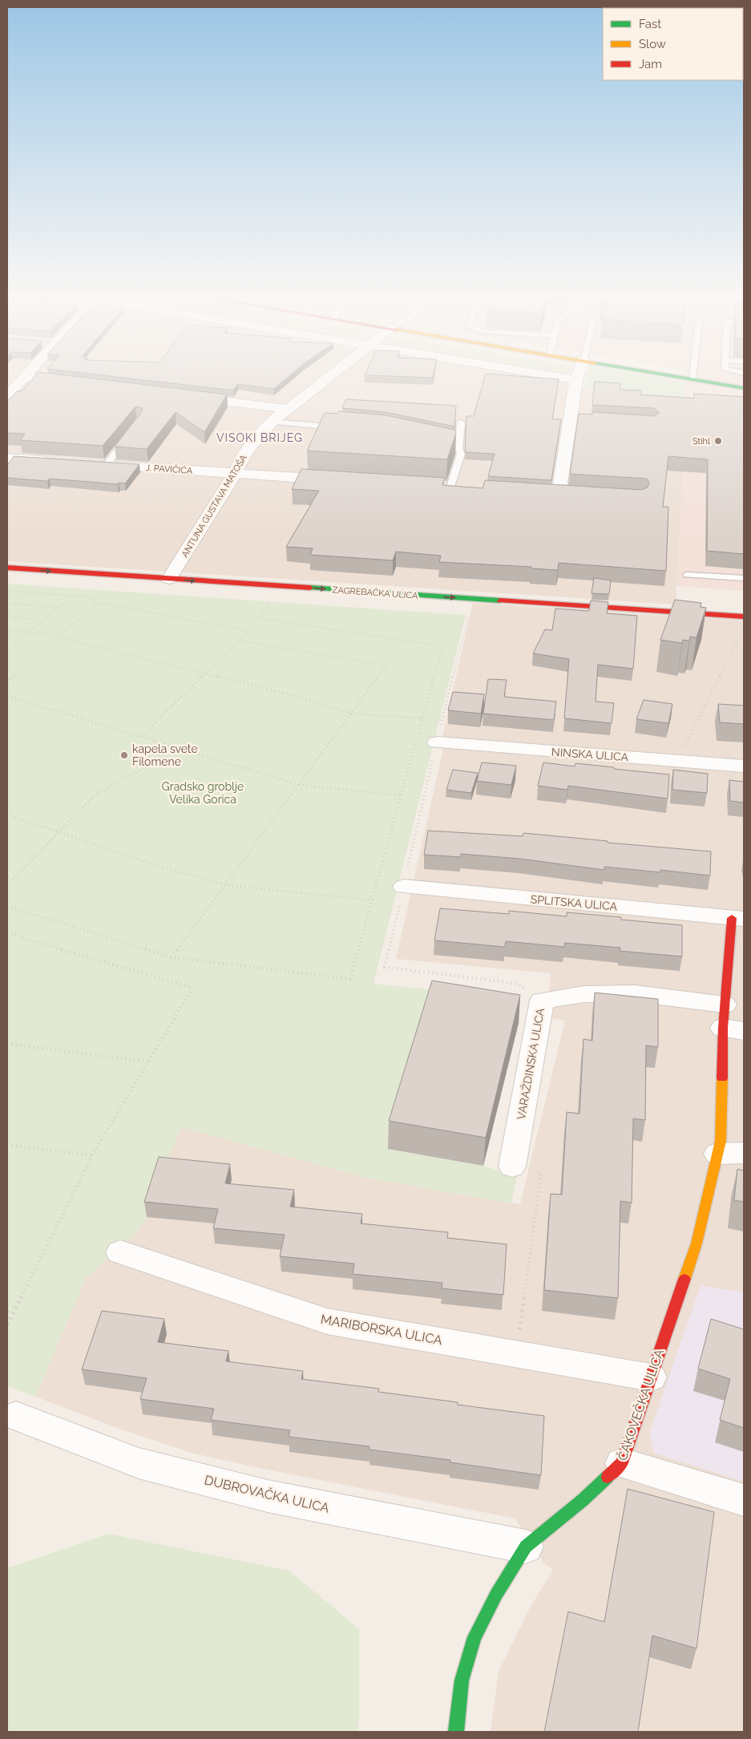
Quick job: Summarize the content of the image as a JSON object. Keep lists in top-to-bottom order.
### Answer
{
  "streets": {
    "main road": ["ZAGREBAČKA ULICA", "ČAKOVEČKA ULICA"],
    "street": [
      "J. PAVIČIĆA",
      "ANTUNA GUSTAVA MATOŠA",
      "NINSKA ULICA",
      "SPLITSKA ULICA",
      "VARAŽDINSKA ULICA",
      "MARIBORSKA ULICA",
      "DUBROVAČKA ULICA"
    ]
  },
  "crossings": [
    ["J. PAVIČIĆA", "ANTUNA GUSTAVA MATOŠA"],
    ["ANTUNA GUSTAVA MATOŠA", "ZAGREBAČKA ULICA"],
    ["SPLITSKA ULICA", "ČAKOVEČKA ULICA"],
    ["VARAŽDINSKA ULICA", "ČAKOVEČKA ULICA"],
    ["MARIBORSKA ULICA", "ČAKOVEČKA ULICA"],
    ["ČAKOVEČKA ULICA", "DUBROVAČKA ULICA"]
  ],
  "one_way": ["ZAGREBAČKA ULICA"],
  "districts": ["VISOKI BRIJEG"],
  "parks": ["Gradsko groblje Velika Gorica"],
  "places": ["Stihl", "kapela svete Filomene"],
  "legend": ["Fast", "Slow", "Jam"]
}
